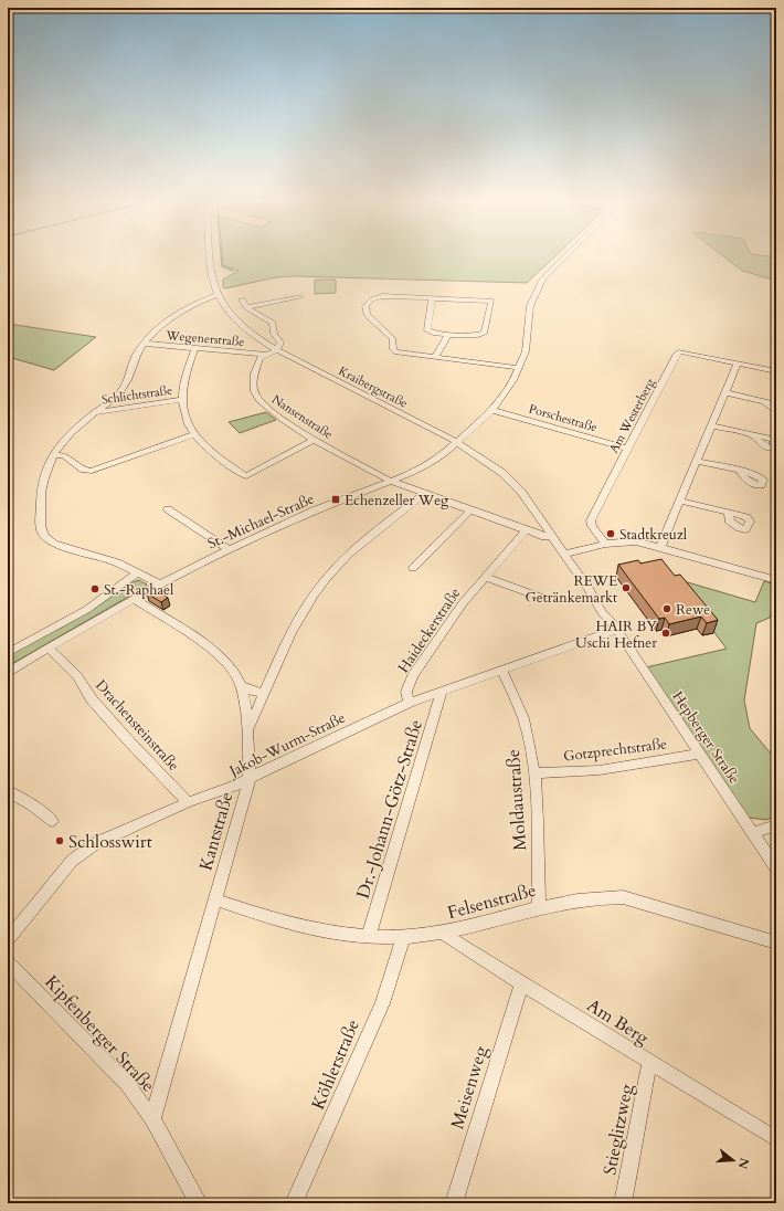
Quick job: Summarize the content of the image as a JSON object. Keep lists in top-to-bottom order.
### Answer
{
  "streets": {
    "street": [
      "Wegenerstraße",
      "Kraibergstraße",
      "Schlichtstraße",
      "Am Westerberg",
      "Nansenstraße",
      "Porschestraße",
      "St.-Michael-Straße",
      "Haideckerstraße",
      "Drachensteinstraße",
      "Hepberger Straße",
      "Jakob-Wurm-Straße",
      "Gotzprechtstraße",
      "Moldaustraße",
      "Dr.-Johann-Götz-Straße",
      "Kantstraße",
      "Felsenstraße",
      "Am Berg",
      "Kipfenberger Straße",
      "Köhlerstraße",
      "Meisenweg",
      "Stieglitzweg"
    ]
  },
  "crossings": [
    ["Wegenerstraße", "Schlichtstraße"],
    ["Wegenerstraße", "Nansenstraße"],
    ["Kraibergstraße", "Schlichtstraße"],
    ["Kraibergstraße", "St.-Michael-Straße"],
    ["Kraibergstraße", "Hepberger Straße"],
    ["Schlichtstraße", "St.-Michael-Straße"],
    ["Am Westerberg", "Porschestraße"],
    ["Nansenstraße", "St.-Michael-Straße"],
    ["Porschestraße", "St.-Michael-Straße"],
    ["St.-Michael-Straße", "Drachensteinstraße"],
    ["St.-Michael-Straße", "Hepberger Straße"],
    ["St.-Michael-Straße", "Kantstraße"],
    ["Haideckerstraße", "Jakob-Wurm-Straße"],
    ["Drachensteinstraße", "Jakob-Wurm-Straße"],
    ["Hepberger Straße", "Jakob-Wurm-Straße"],
    ["Hepberger Straße", "Gotzprechtstraße"],
    ["Jakob-Wurm-Straße", "Moldaustraße"],
    ["Jakob-Wurm-Straße", "Dr.-Johann-Götz-Straße"],
    ["Jakob-Wurm-Straße", "Kantstraße"],
    ["Gotzprechtstraße", "Moldaustraße"],
    ["Moldaustraße", "Felsenstraße"],
    ["Dr.-Johann-Götz-Straße", "Felsenstraße"],
    ["Kantstraße", "Felsenstraße"],
    ["Kantstraße", "Kipfenberger Straße"],
    ["Felsenstraße", "Am Berg"],
    ["Felsenstraße", "Köhlerstraße"],
    ["Am Berg", "Meisenweg"],
    ["Am Berg", "Stieglitzweg"]
  ],
  "places": {
    "transit": ["Echenzeller Weg"],
    "other": [
      "Stadtkreuzl",
      "REWE Getränkemarkt",
      "St.-Raphael",
      "Rewe",
      "HAIR BY Uschi Hefner",
      "Schlosswirt"
    ]
  },
  "north": "right"
}
